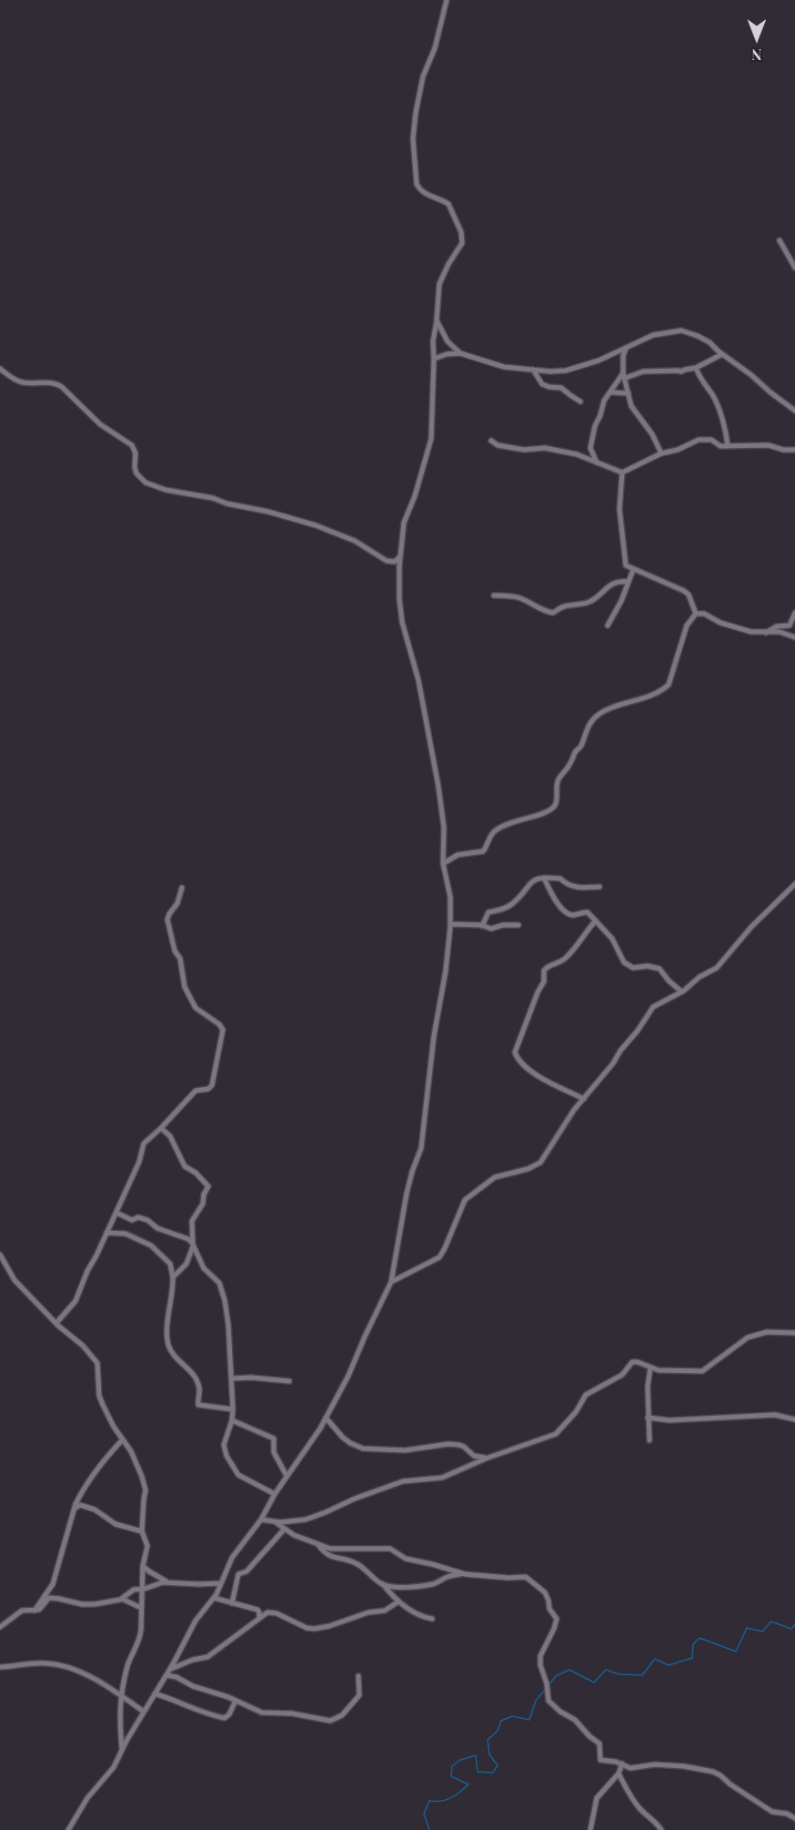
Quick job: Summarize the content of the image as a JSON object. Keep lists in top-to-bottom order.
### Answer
{
  "north": "bottom"
}
